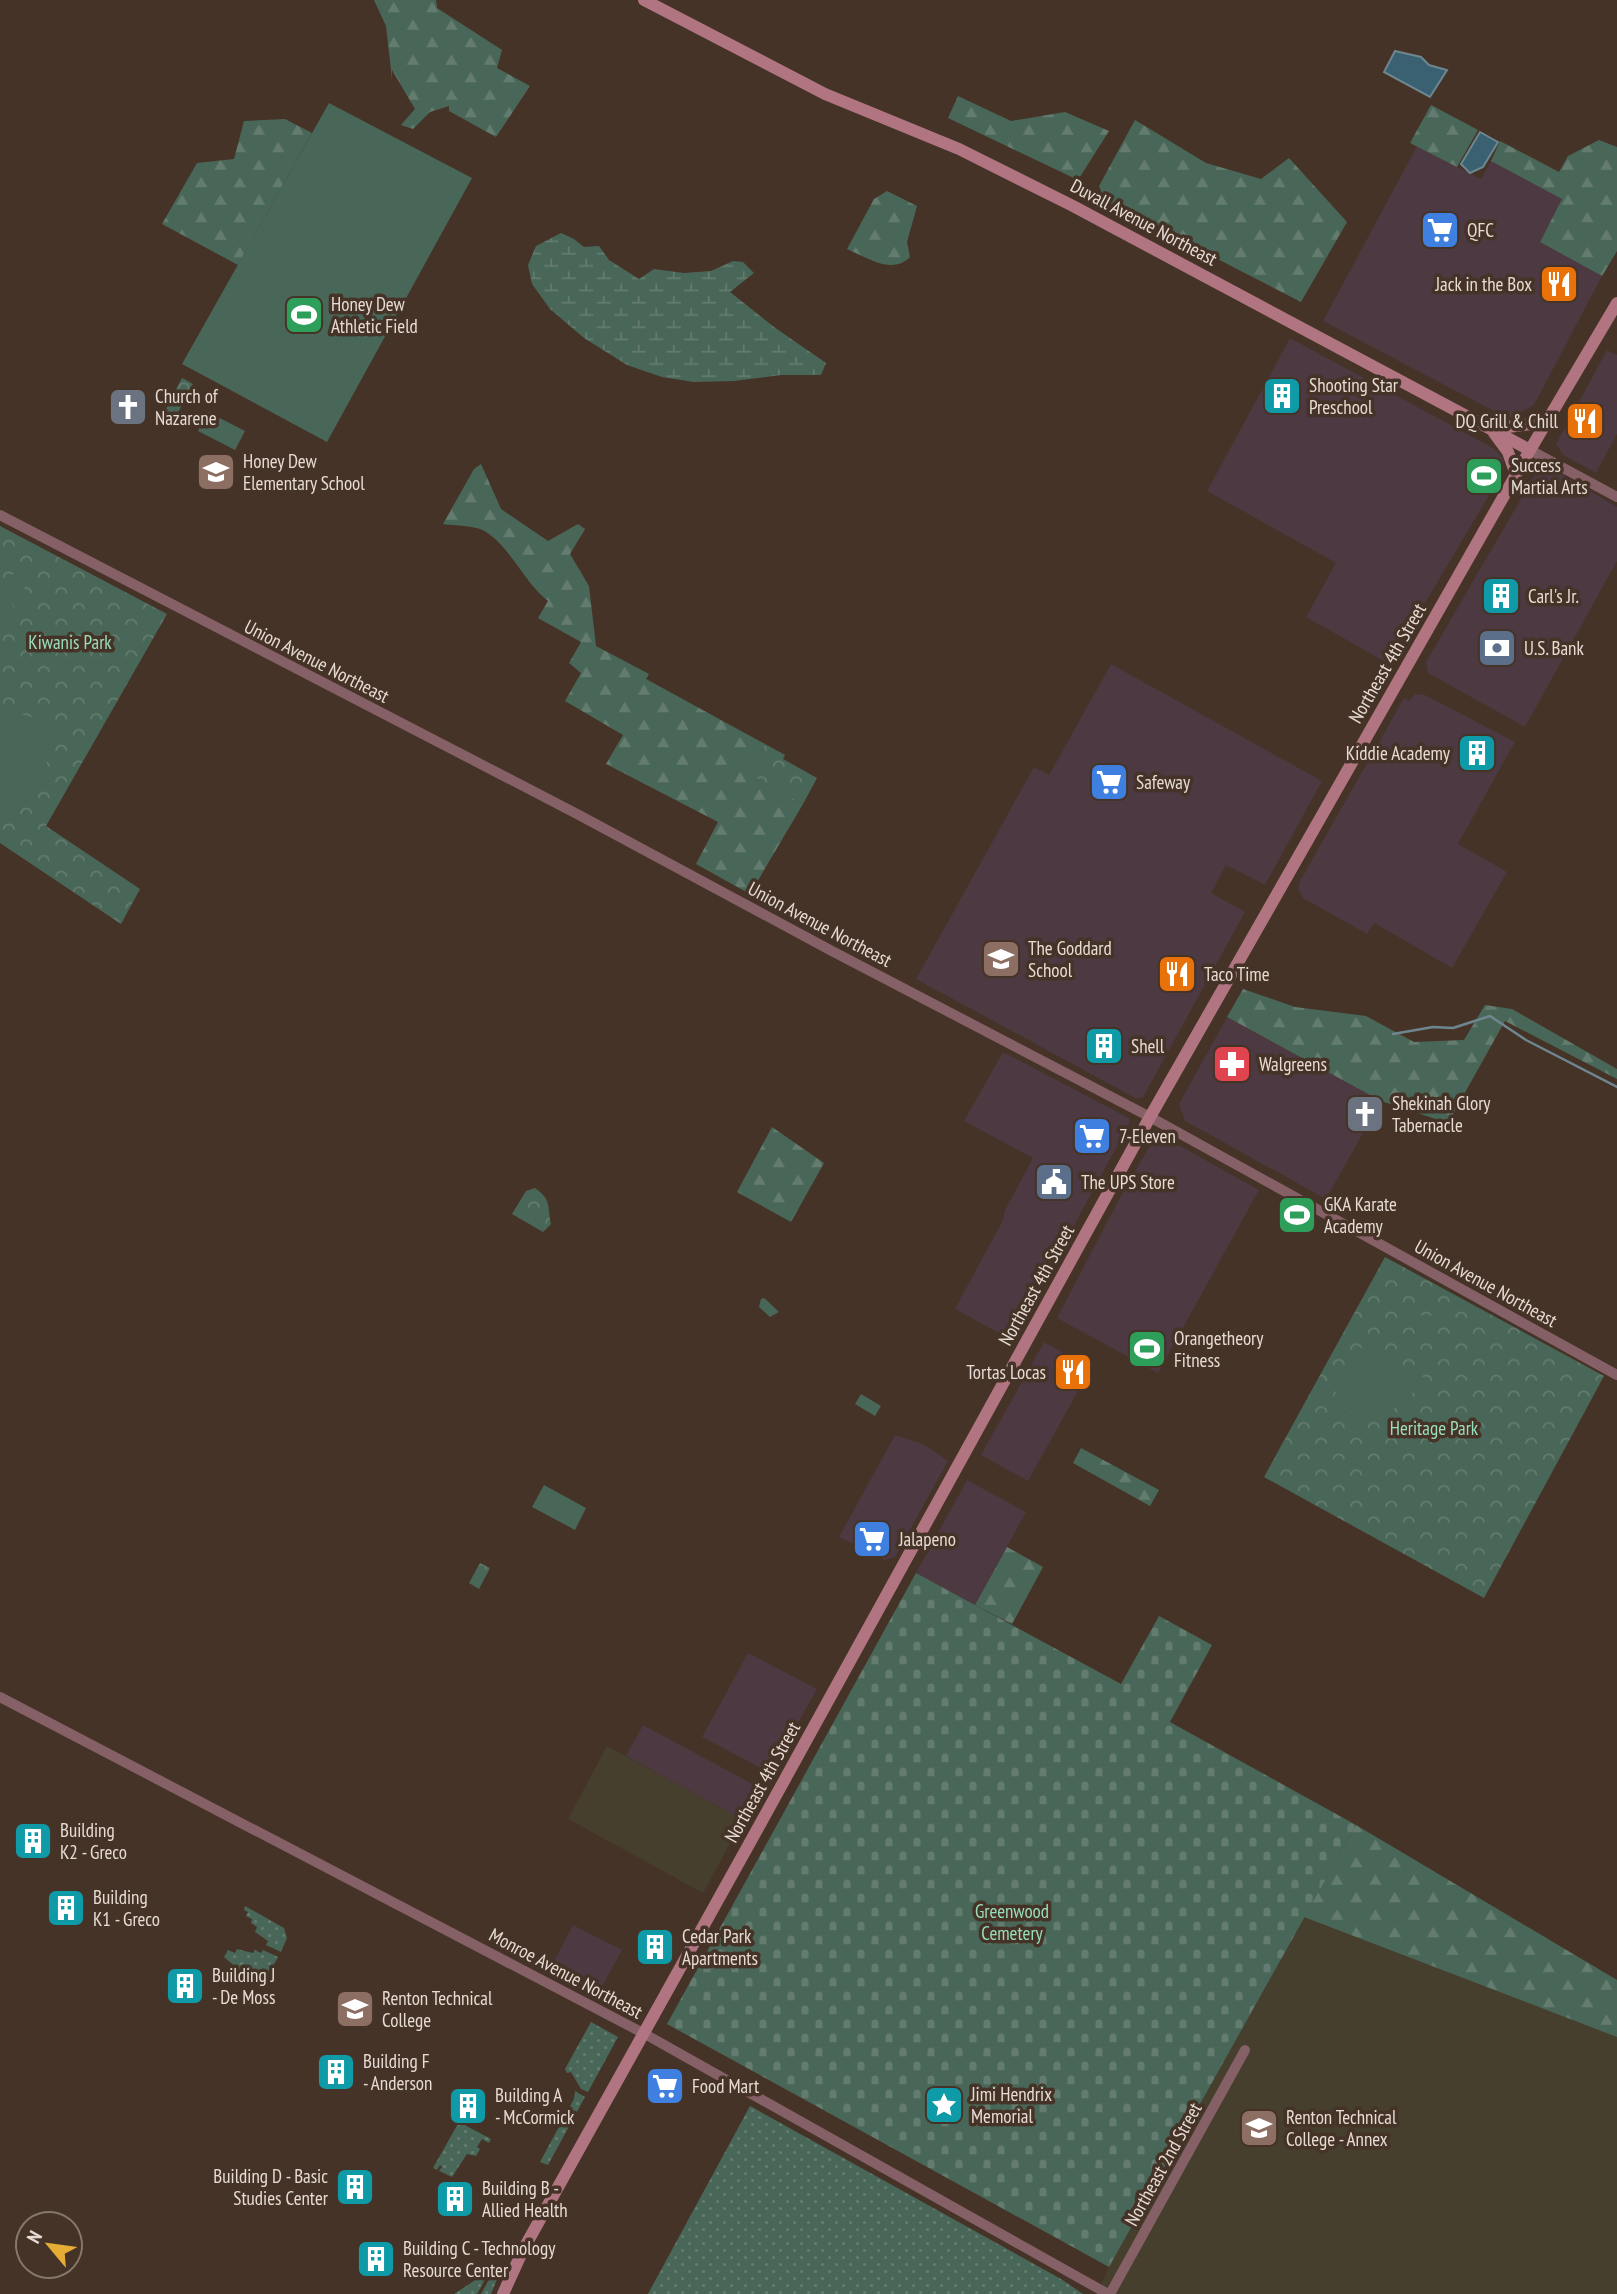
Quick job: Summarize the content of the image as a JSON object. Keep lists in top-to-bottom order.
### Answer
{
  "streets": {
    "main road": ["Duvall Avenue Northeast", "Northeast 4th Street"],
    "street": ["Union Avenue Northeast", "Monroe Avenue Northeast", "Northeast 2nd Street"]
  },
  "crossings": [
    ["Duvall Avenue Northeast", "Northeast 4th Street"],
    ["Union Avenue Northeast", "Northeast 4th Street"],
    ["Northeast 4th Street", "Monroe Avenue Northeast"],
    ["Monroe Avenue Northeast", "Northeast 2nd Street"]
  ],
  "parks": ["Kiwanis Park", "Heritage Park", "Greenwood Cemetery"],
  "places": {
    "supermarket": [
      "QFC",
      "Safeway",
      "7-Eleven",
      "Jalapeno",
      "Food Mart"
    ],
    "restaurant": [
      "Jack in the Box",
      "DQ Grill & Chill",
      "Taco Time",
      "Tortas Locas"
    ],
    "sports": [
      "Honey Dew Athletic Field",
      "Success Martial Arts",
      "GKA Karate Academy",
      "Orangetheory Fitness"
    ],
    "building": [
      "Shooting Star Preschool",
      "Carl's Jr.",
      "Kiddie Academy",
      "Shell",
      "Building K2 - Greco",
      "Building K1 - Greco",
      "Cedar Park Apartments",
      "Building J - De Moss",
      "Building F - Anderson",
      "Building A - McCormick",
      "Building D - Basic Studies Center",
      "Building B - Allied Health",
      "Building C - Technology Resource Center"
    ],
    "church": ["Church of Nazarene", "Shekinah Glory Tabernacle"],
    "school or university": [
      "Honey Dew Elementary School",
      "The Goddard School",
      "Renton Technical College",
      "Renton Technical College - Annex"
    ],
    "bank": ["U.S. Bank"],
    "pharmacy": ["Walgreens"],
    "public building": ["The UPS Store"],
    "place": ["Jimi Hendrix Memorial"]
  },
  "north": "top left"
}
